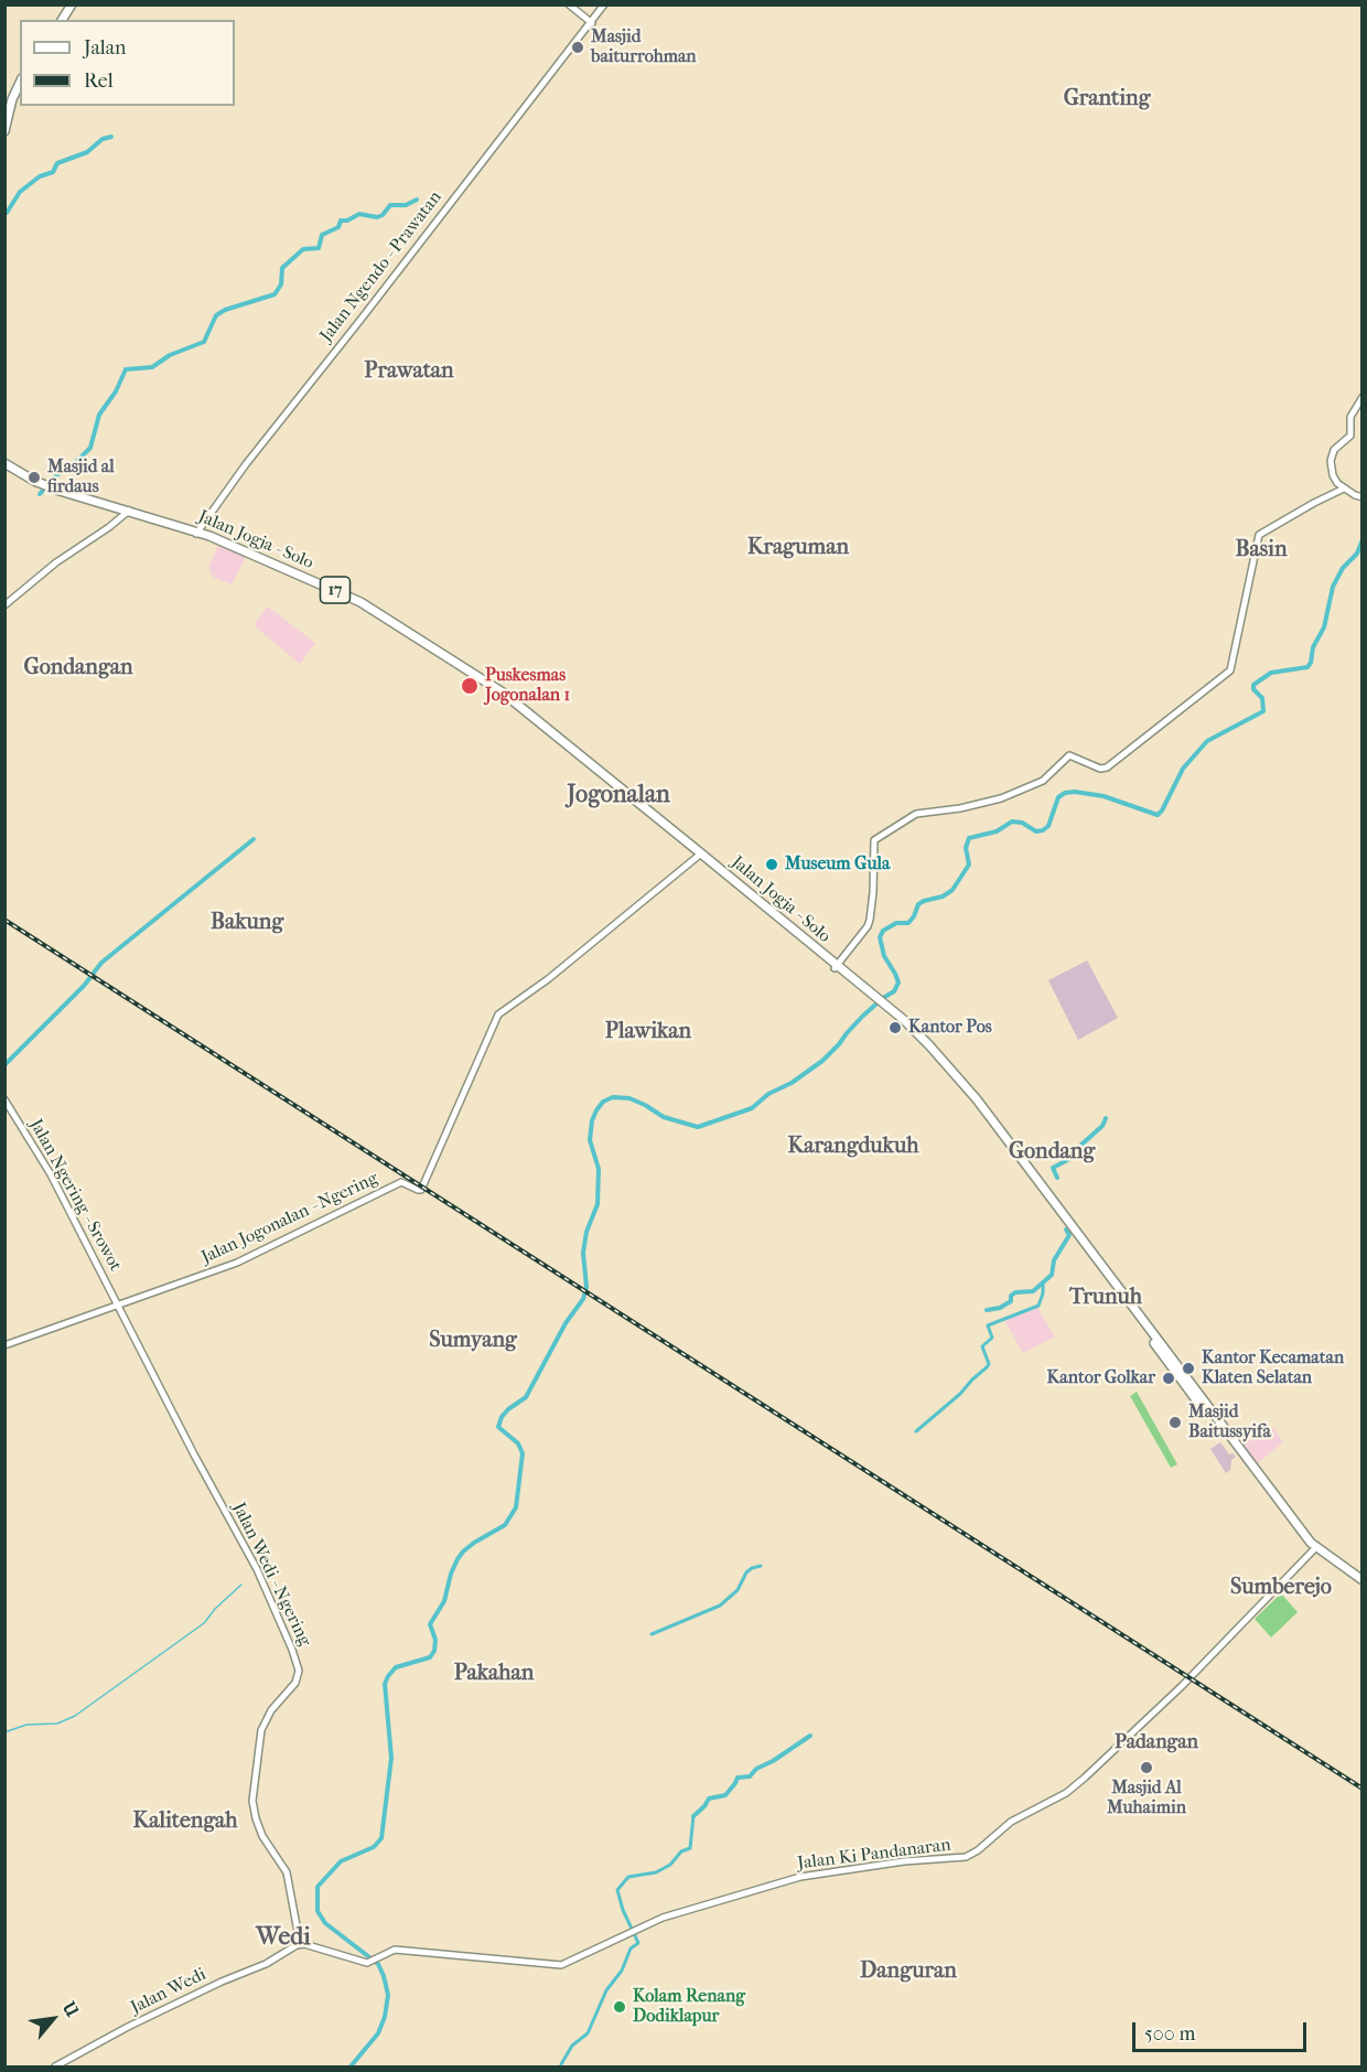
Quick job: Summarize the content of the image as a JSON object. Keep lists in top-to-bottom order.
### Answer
{
  "streets": {
    "highway": ["Jalan Jogja - Solo", "17"],
    "main road": [
      "Jalan Ngendo - Prawatan",
      "Jalan Ngering - Srowot",
      "Jalan Jogonalan - Ngering",
      "Jalan Wedi - Ngering",
      "Jalan Ki Pandanaran",
      "Jalan Wedi"
    ]
  },
  "crossings": [
    ["Jalan Ngendo - Prawatan", "Jalan Jogja - Solo"],
    ["Jalan Jogja - Solo", "Jalan Jogonalan - Ngering"],
    ["Jalan Jogja - Solo", "Jalan Ki Pandanaran"],
    ["Jalan Ngering - Srowot", "Jalan Jogonalan - Ngering"],
    ["Jalan Ngering - Srowot", "Jalan Wedi - Ngering"],
    ["Jalan Jogonalan - Ngering", "Jalan Wedi - Ngering"],
    ["Jalan Wedi - Ngering", "Jalan Ki Pandanaran"],
    ["Jalan Wedi - Ngering", "Jalan Wedi"],
    ["Jalan Ki Pandanaran", "Jalan Wedi"]
  ],
  "districts": [
    "Granting",
    "Prawatan",
    "Kraguman",
    "Basin",
    "Gondangan",
    "Jogonalan",
    "Bakung",
    "Plawikan",
    "Karangdukuh",
    "Gondang",
    "Trunuh",
    "Sumyang",
    "Sumberejo",
    "Pakahan",
    "Padangan",
    "Kalitengah",
    "Wedi",
    "Danguran"
  ],
  "places": [
    "Masjid baiturrohman",
    "Masjid al firdaus",
    "Puskesmas Jogonalan 1",
    "Museum Gula",
    "Kantor Pos",
    "Kantor Kecamatan Klaten Selatan",
    "Kantor Golkar",
    "Masjid Baitussyifa",
    "Masjid Al Muhaimin",
    "Kolam Renang Dodiklapur"
  ],
  "legend": ["Jalan", "Rel"],
  "scale_bar": "500 m",
  "north": "top right"
}
